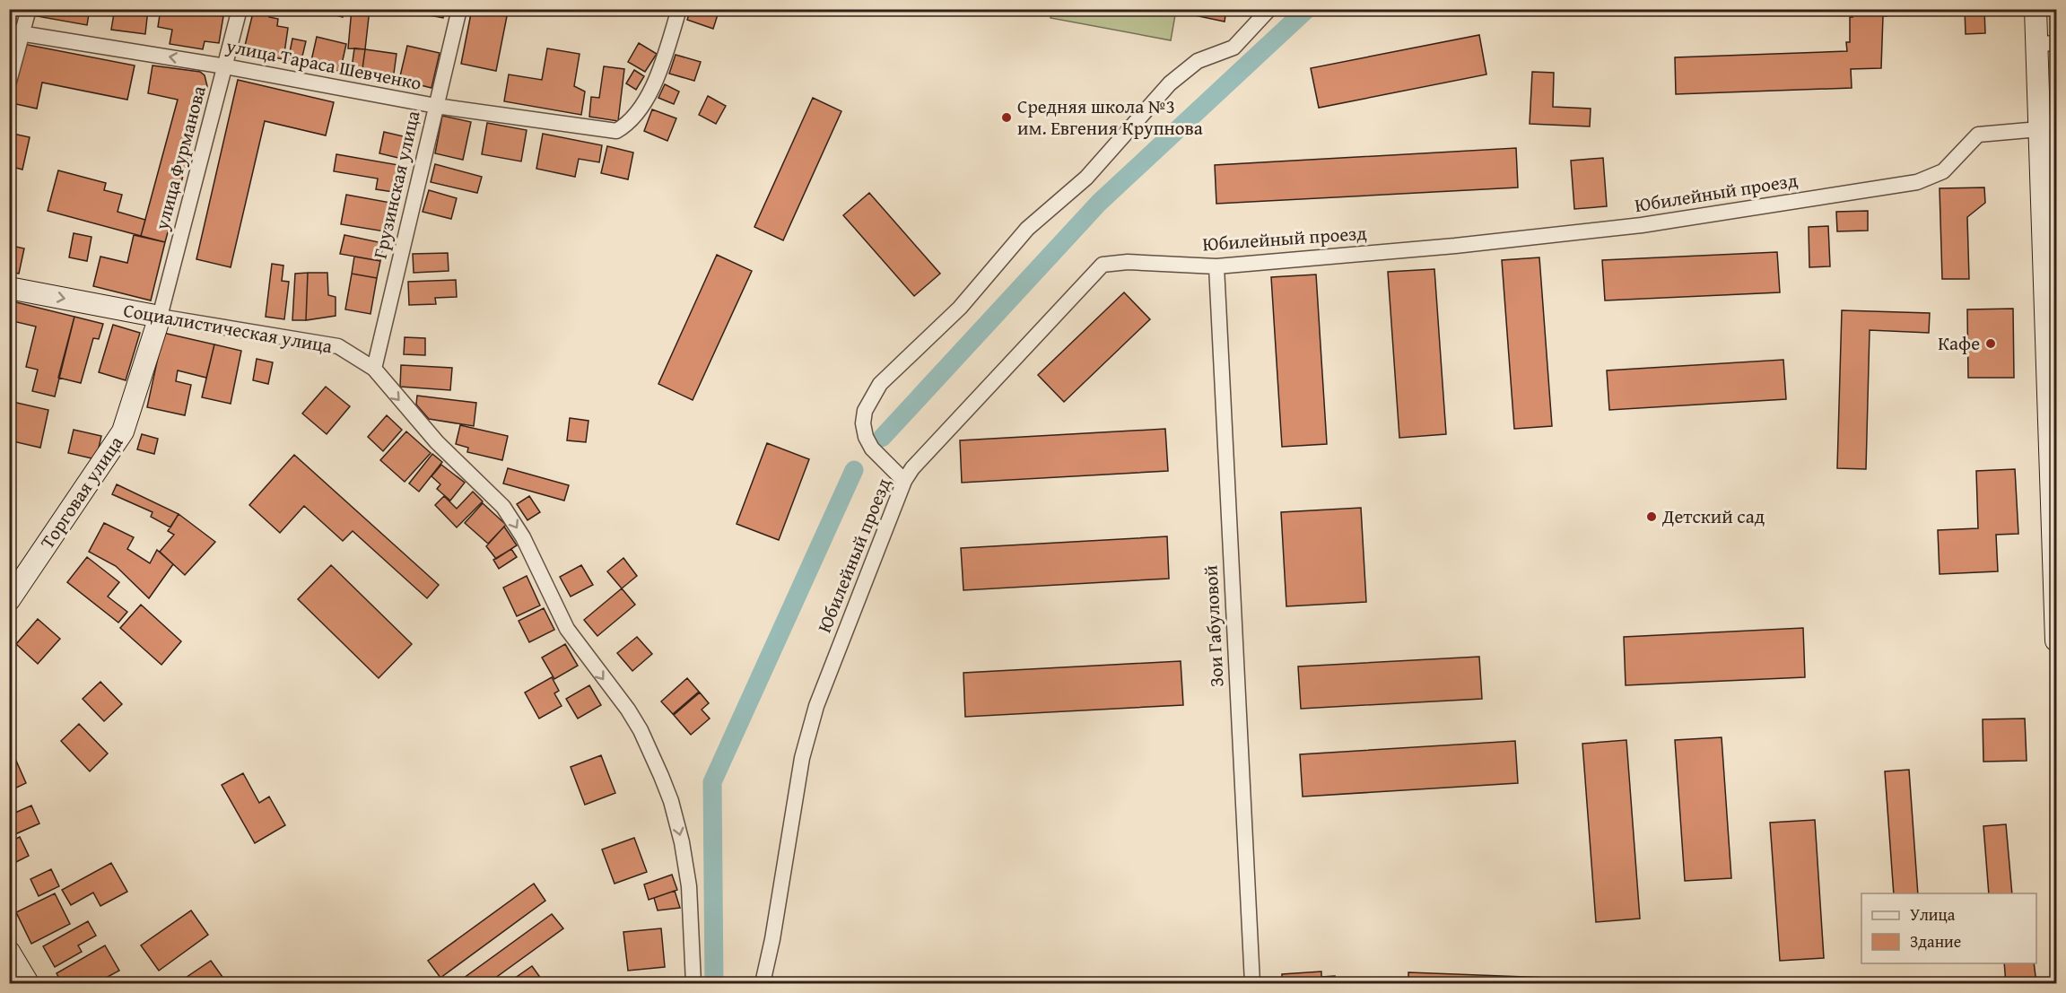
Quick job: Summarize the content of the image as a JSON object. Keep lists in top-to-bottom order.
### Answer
{
  "streets": {
    "main road": ["Социалистическая улица", "Торговая улица"],
    "street": [
      "улица Тараса Шевченко",
      "улица Фурманова",
      "Грузинская улица",
      "Юбилейный проезд",
      "Зои Габуловой"
    ]
  },
  "crossings": [
    ["улица Тараса Шевченко", "улица Фурманова"],
    ["улица Тараса Шевченко", "Грузинская улица"],
    ["улица Фурманова", "Социалистическая улица"],
    ["улица Фурманова", "Торговая улица"],
    ["Грузинская улица", "Социалистическая улица"],
    ["Юбилейный проезд", "Зои Габуловой"],
    ["Социалистическая улица", "Торговая улица"]
  ],
  "one_way": ["Социалистическая улица"],
  "places": ["Средняя школа №3 им. Евгения Крупнова", "Кафе", "Детский сад"],
  "legend": ["Улица", "Здание"]
}
